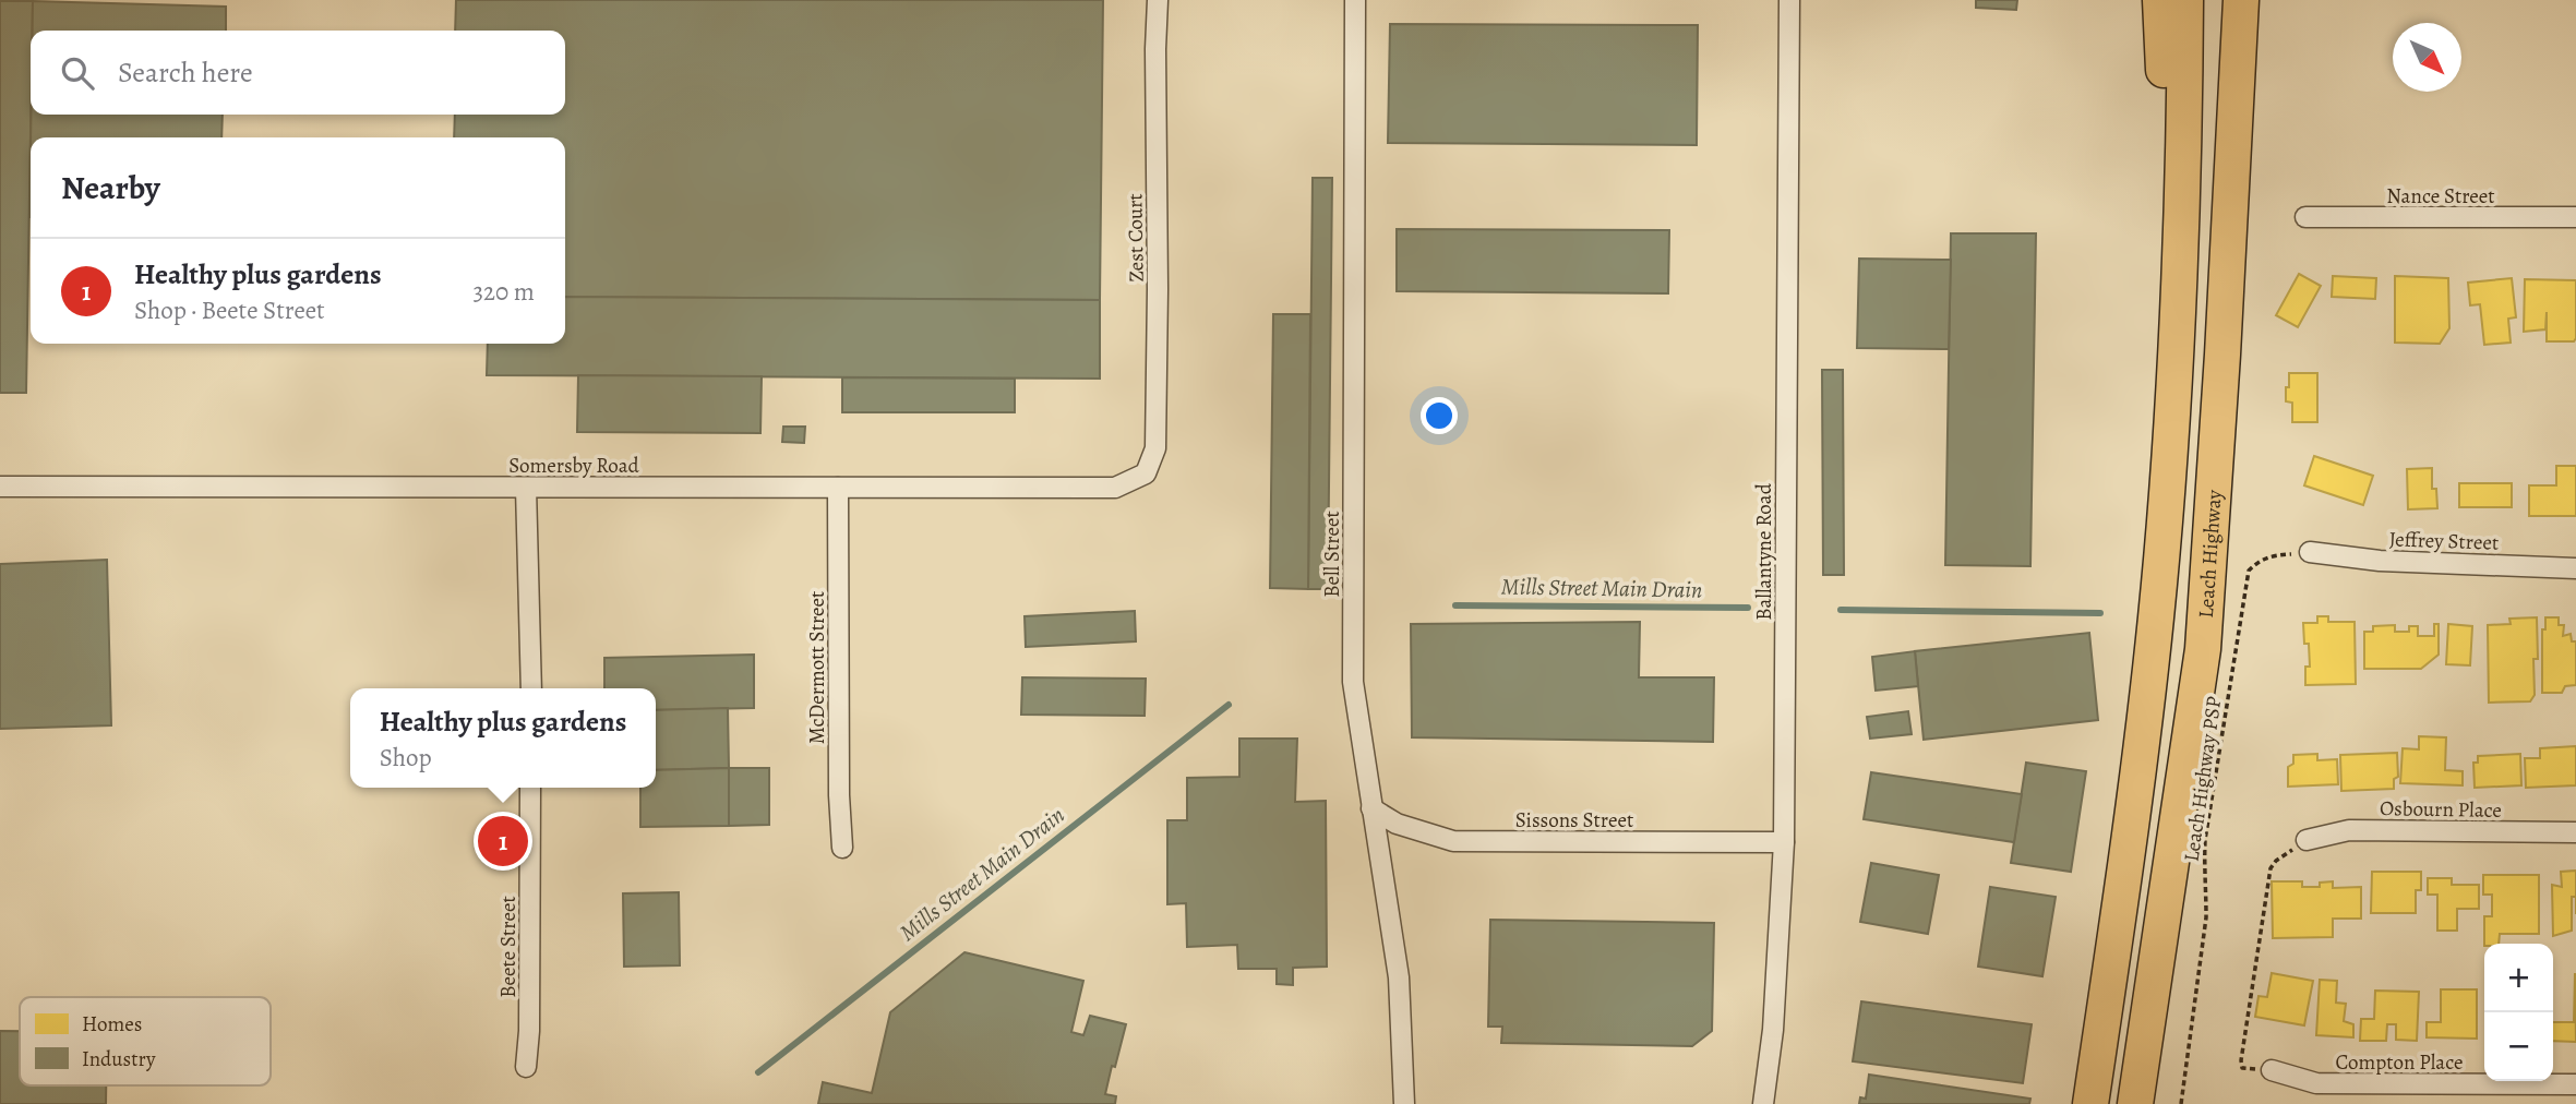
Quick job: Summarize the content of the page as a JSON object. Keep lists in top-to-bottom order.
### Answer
{
  "streets": {
    "highway": ["Leach Highway"],
    "street": [
      "Nance Street",
      "Zest Court",
      "Somersby Road",
      "Jeffrey Street",
      "Ballantyne Road",
      "Bell Street",
      "McDermott Street",
      "Osbourn Place",
      "Sissons Street",
      "Beete Street",
      "Compton Place"
    ],
    "path": ["Leach Highway PSP"]
  },
  "crossings": [
    ["Zest Court", "Somersby Road"],
    ["Somersby Road", "McDermott Street"],
    ["Jeffrey Street", "Leach Highway PSP"],
    ["Ballantyne Road", "Sissons Street"],
    ["Bell Street", "Sissons Street"]
  ],
  "water": ["Mills Street Main Drain"],
  "legend": ["Homes", "Industry"],
  "north": "bottom right",
  "page": {
    "search": "Search here",
    "heading": "Nearby",
    "list": [
      {
        "mark": "1",
        "name": "Healthy plus gardens",
        "note": "Shop · Beete Street",
        "value": "320 m"
      }
    ],
    "popup": ["Healthy plus gardens", "Shop"],
    "pins": "1",
    "map_buttons": ["+", "−"]
  }
}
